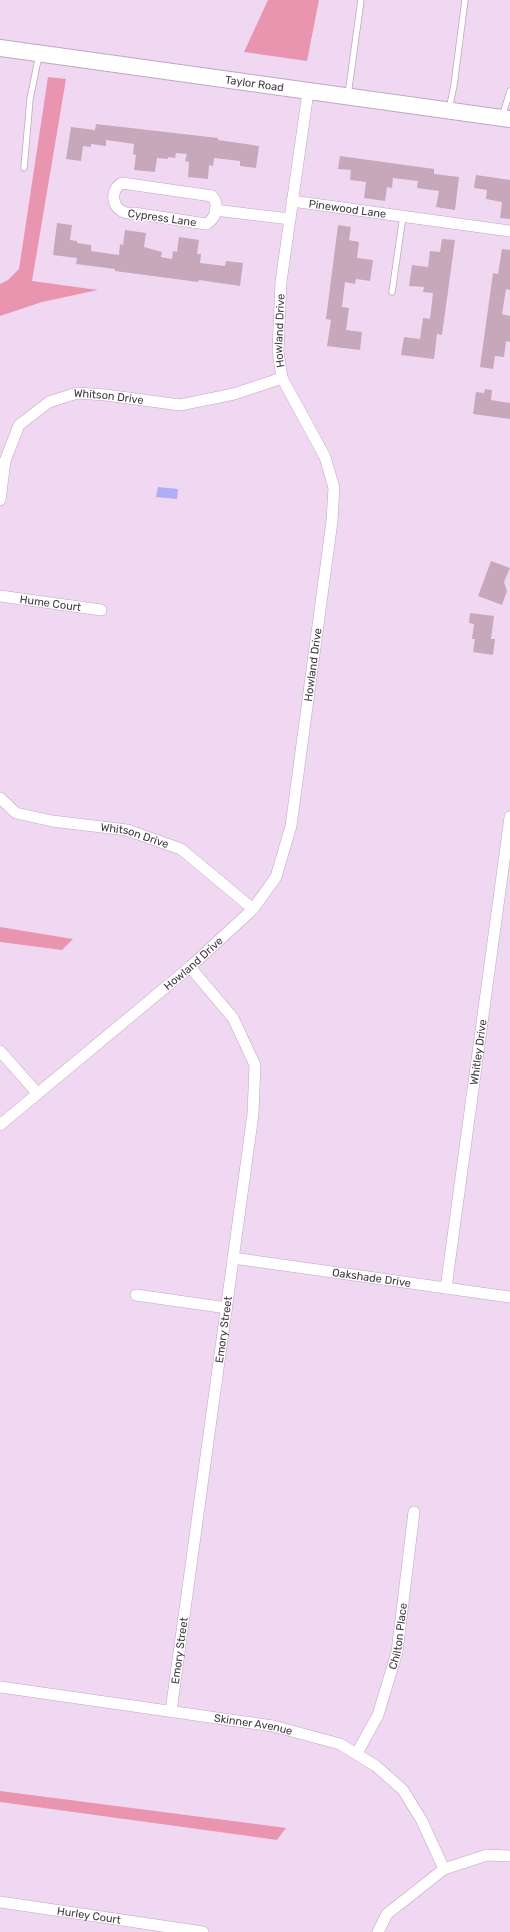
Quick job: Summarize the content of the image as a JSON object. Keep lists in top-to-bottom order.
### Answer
{
  "streets": {
    "main road": ["Taylor Road"],
    "street": [
      "Pinewood Lane",
      "Cypress Lane",
      "Howland Drive",
      "Whitson Drive",
      "Hume Court",
      "Whitley Drive",
      "Oakshade Drive",
      "Emory Street",
      "Chilton Place",
      "Skinner Avenue",
      "Hurley Court"
    ]
  },
  "crossings": [
    ["Taylor Road", "Howland Drive"],
    ["Pinewood Lane", "Howland Drive"],
    ["Howland Drive", "Whitson Drive"],
    ["Howland Drive", "Emory Street"],
    ["Whitley Drive", "Oakshade Drive"],
    ["Oakshade Drive", "Emory Street"],
    ["Emory Street", "Skinner Avenue"],
    ["Chilton Place", "Skinner Avenue"]
  ]
}
